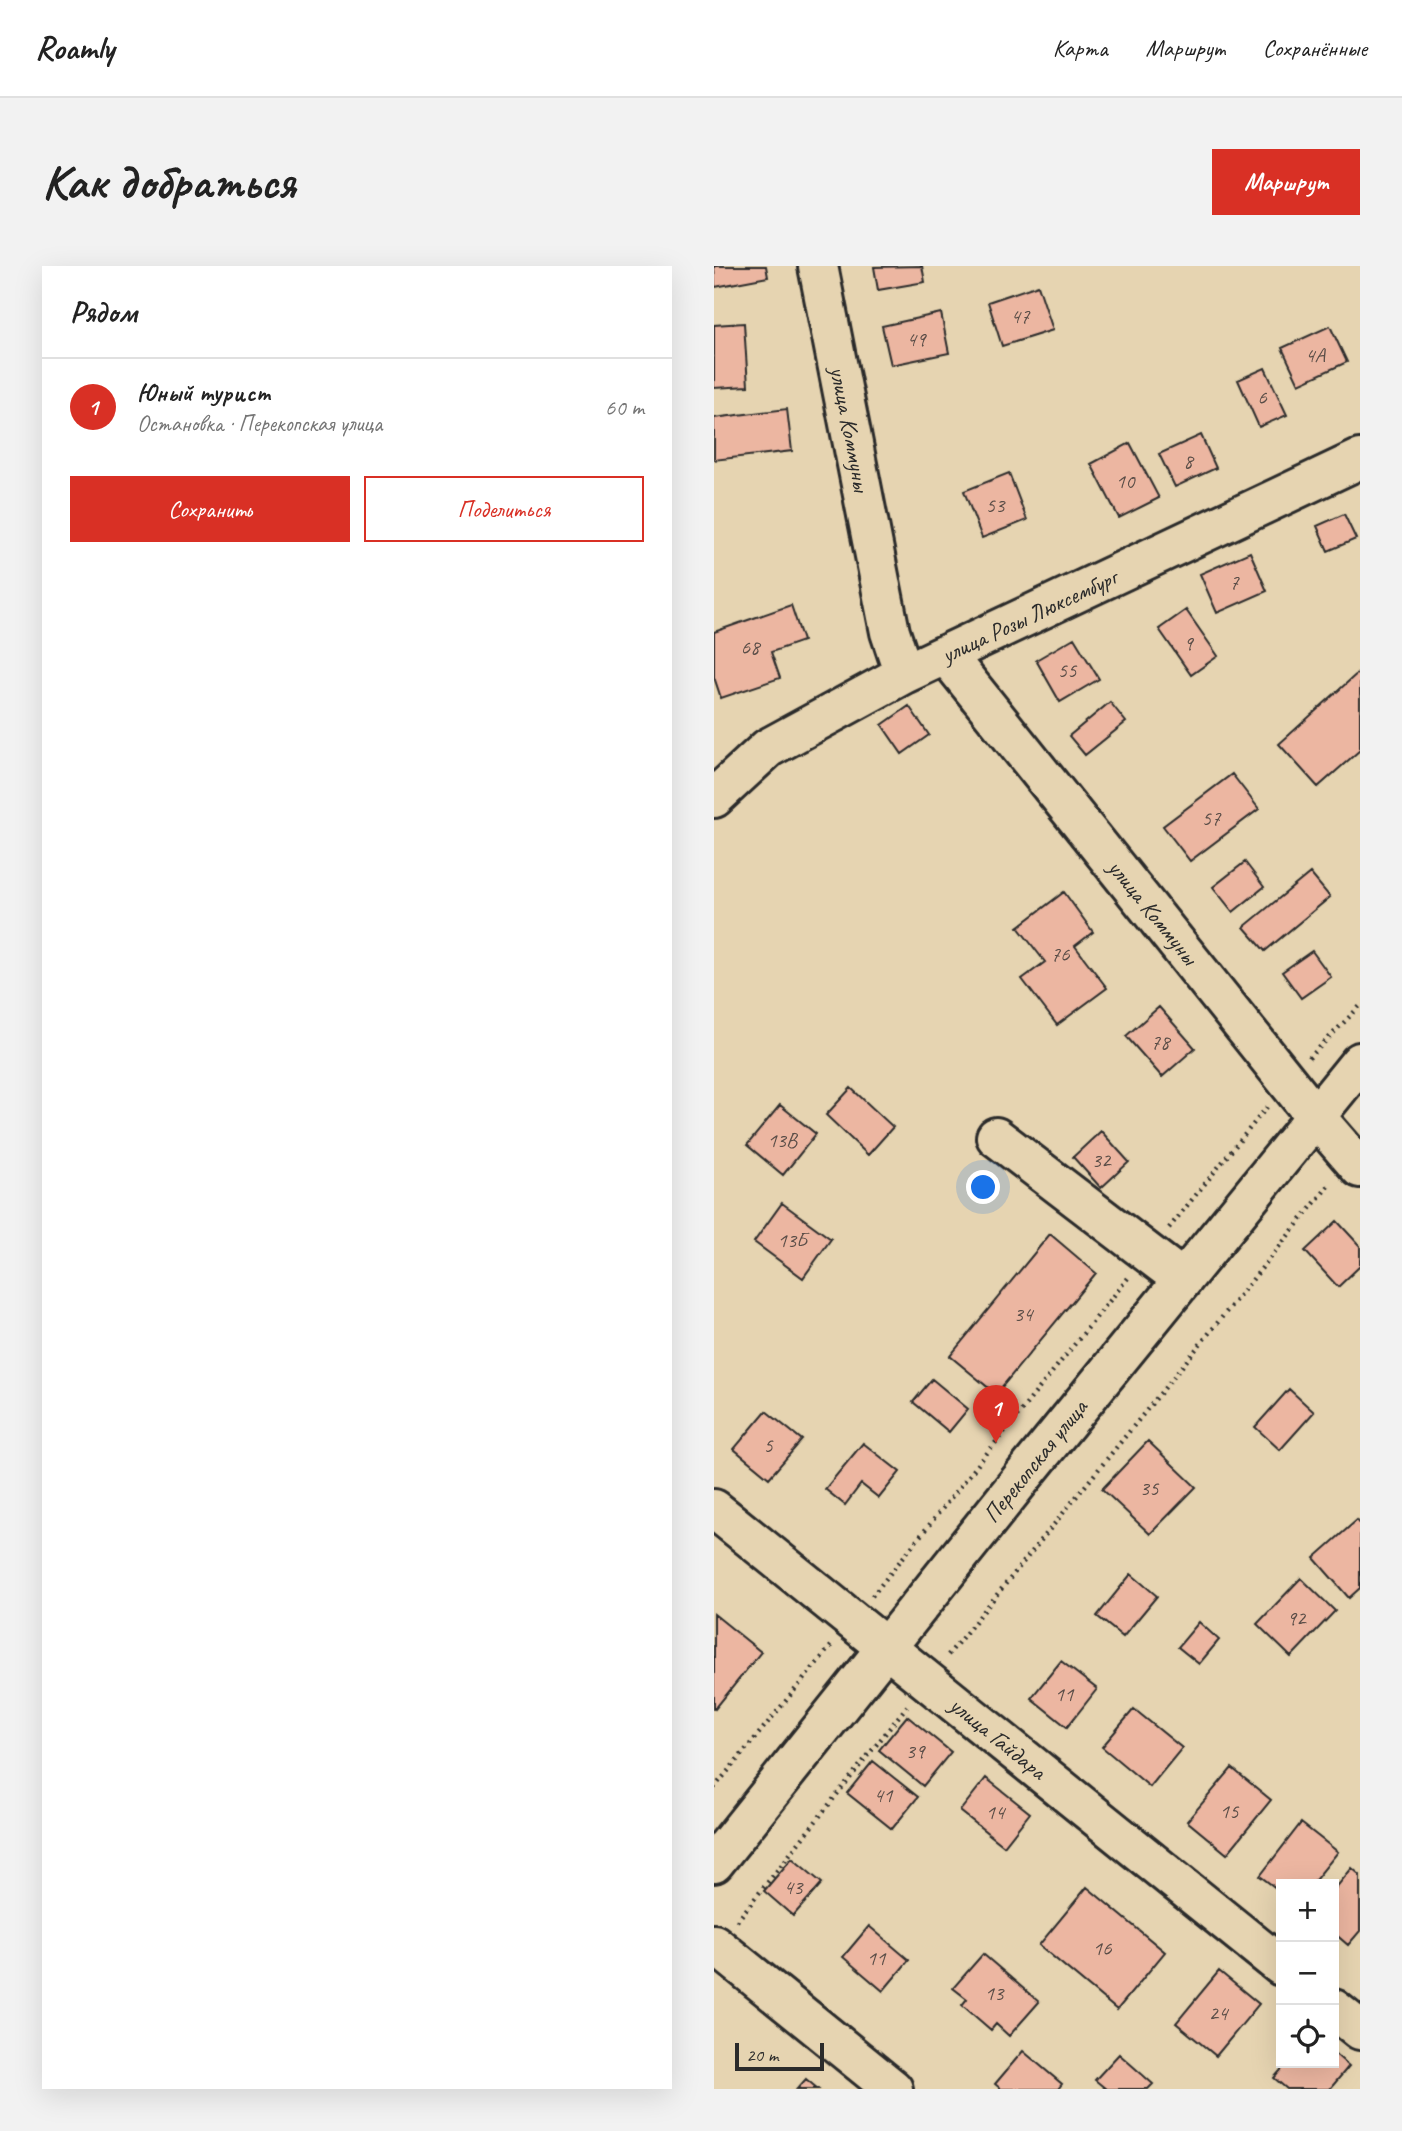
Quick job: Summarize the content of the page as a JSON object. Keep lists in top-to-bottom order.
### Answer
{
  "streets": {
    "street": [
      "улица Коммуны",
      "улица Розы Люксембург",
      "Перекопская улица",
      "улица Гайдара"
    ]
  },
  "crossings": [
    ["улица Коммуны", "улица Розы Люксембург"],
    ["улица Коммуны", "Перекопская улица"],
    ["Перекопская улица", "улица Гайдара"]
  ],
  "house_numbers": [
    "47",
    "49",
    "4А",
    "6",
    "8",
    "10",
    "53",
    "7",
    "9",
    "68",
    "55",
    "57",
    "76",
    "78",
    "13В",
    "32",
    "13Б",
    "34",
    "5",
    "35",
    "92",
    "11",
    "39",
    "41",
    "15",
    "14",
    "43",
    "16",
    "11",
    "13",
    "24"
  ],
  "scale_bar": "20 m",
  "page": {
    "header": "Roamly",
    "nav": ["Карта", "Маршрут", "Сохранённые"],
    "buttons": [
      "Маршрут",
      ["Сохранить", "Поделиться"]
    ],
    "title": "Как добраться",
    "heading": "Рядом",
    "list": [
      {
        "mark": "1",
        "name": "Юный турист",
        "note": "Остановка · Перекопская улица",
        "value": "60 m"
      }
    ],
    "pins": "1",
    "map_buttons": ["+", "−"],
    "scale": "20 m"
  }
}
